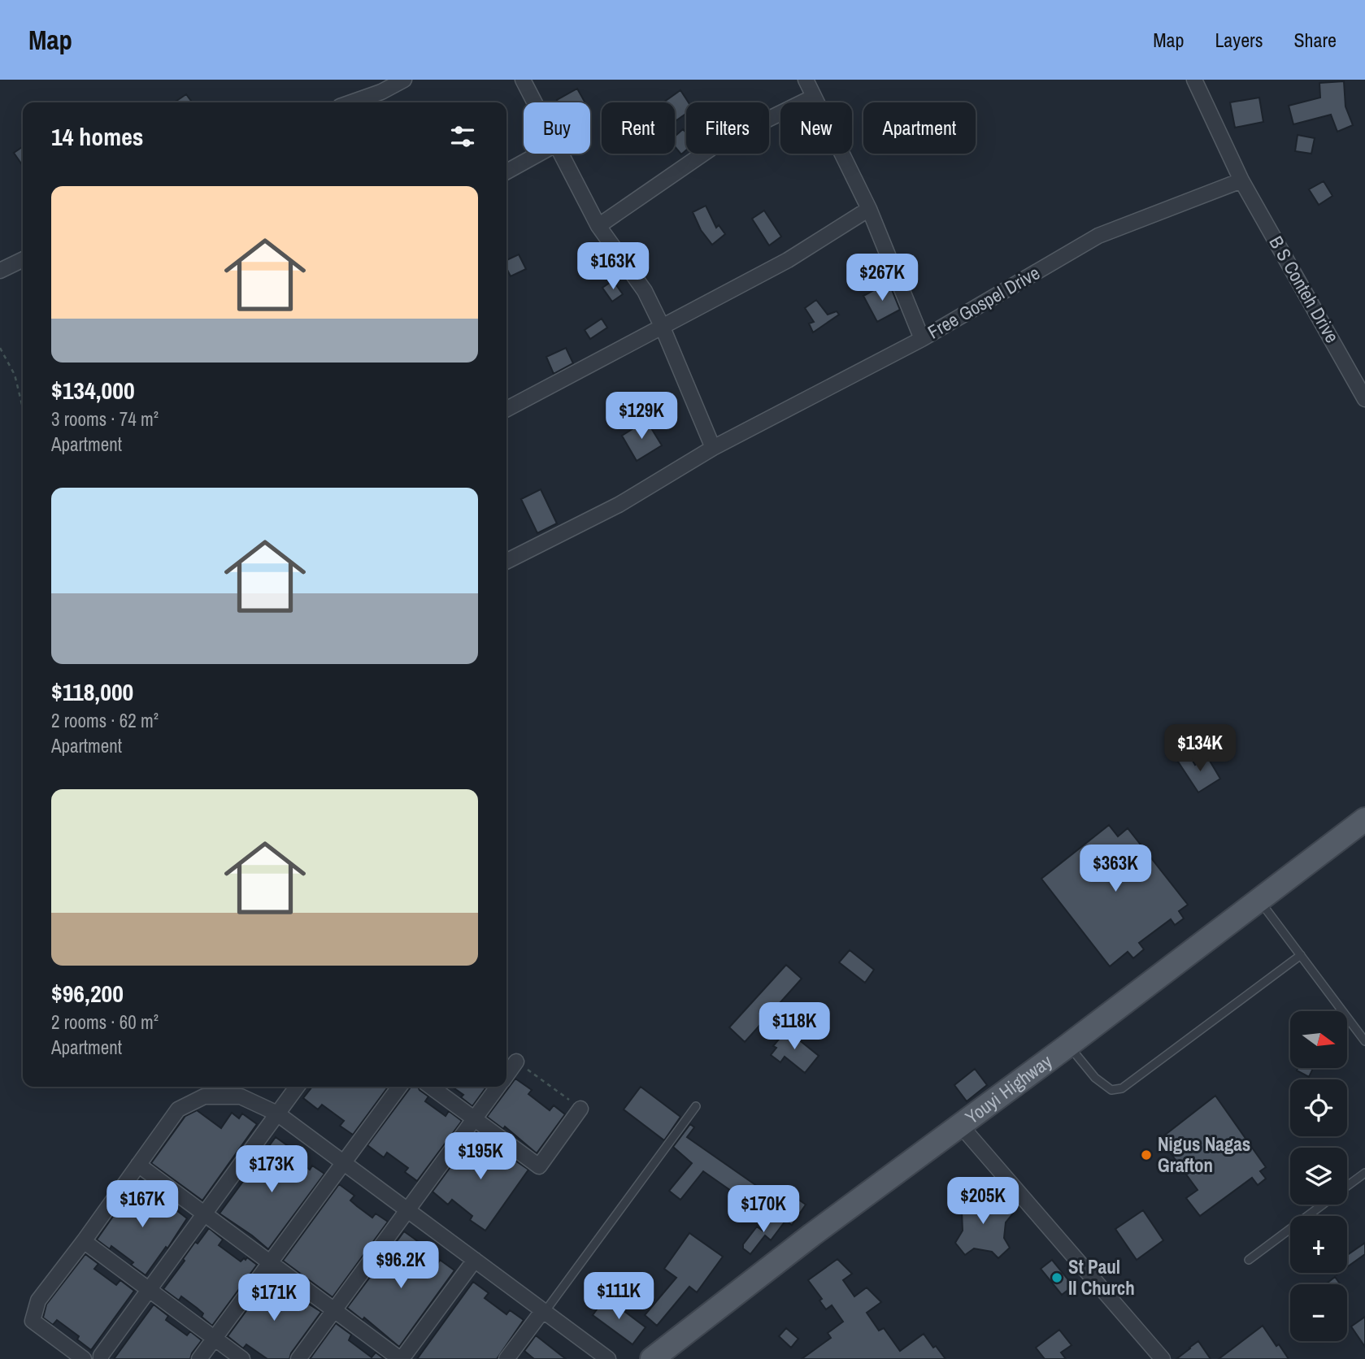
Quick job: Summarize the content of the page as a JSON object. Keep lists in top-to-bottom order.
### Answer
{
  "streets": {
    "main road": ["Youyi Highway"],
    "street": ["B S Conteh Drive", "Free Gospel Drive"]
  },
  "crossings": [
    ["B S Conteh Drive", "Free Gospel Drive"]
  ],
  "places": ["Nigus Nagas Grafton", "St Paul II Church"],
  "north": "right",
  "page": {
    "header": "Map",
    "nav": ["Map", "Layers", "Share"],
    "chip": [
      "Buy",
      "Rent",
      "Filters",
      "New",
      "Apartment"
    ],
    "heading": "14 homes",
    "list": [
      {
        "name": "$134,000",
        "note": "3 rooms · 74 m² · Apartment"
      },
      {
        "name": "$118,000",
        "note": "2 rooms · 62 m² · Apartment"
      },
      {
        "name": "$96,200",
        "note": "2 rooms · 60 m² · Apartment"
      }
    ],
    "price": [
      "$163K",
      "$267K",
      "$129K",
      "$134K",
      "$363K",
      "$118K",
      "$195K",
      "$173K",
      "$205K",
      "$167K",
      "$170K",
      "$96.2K",
      "$111K",
      "$171K"
    ],
    "map_buttons": ["+", "−"]
  }
}
